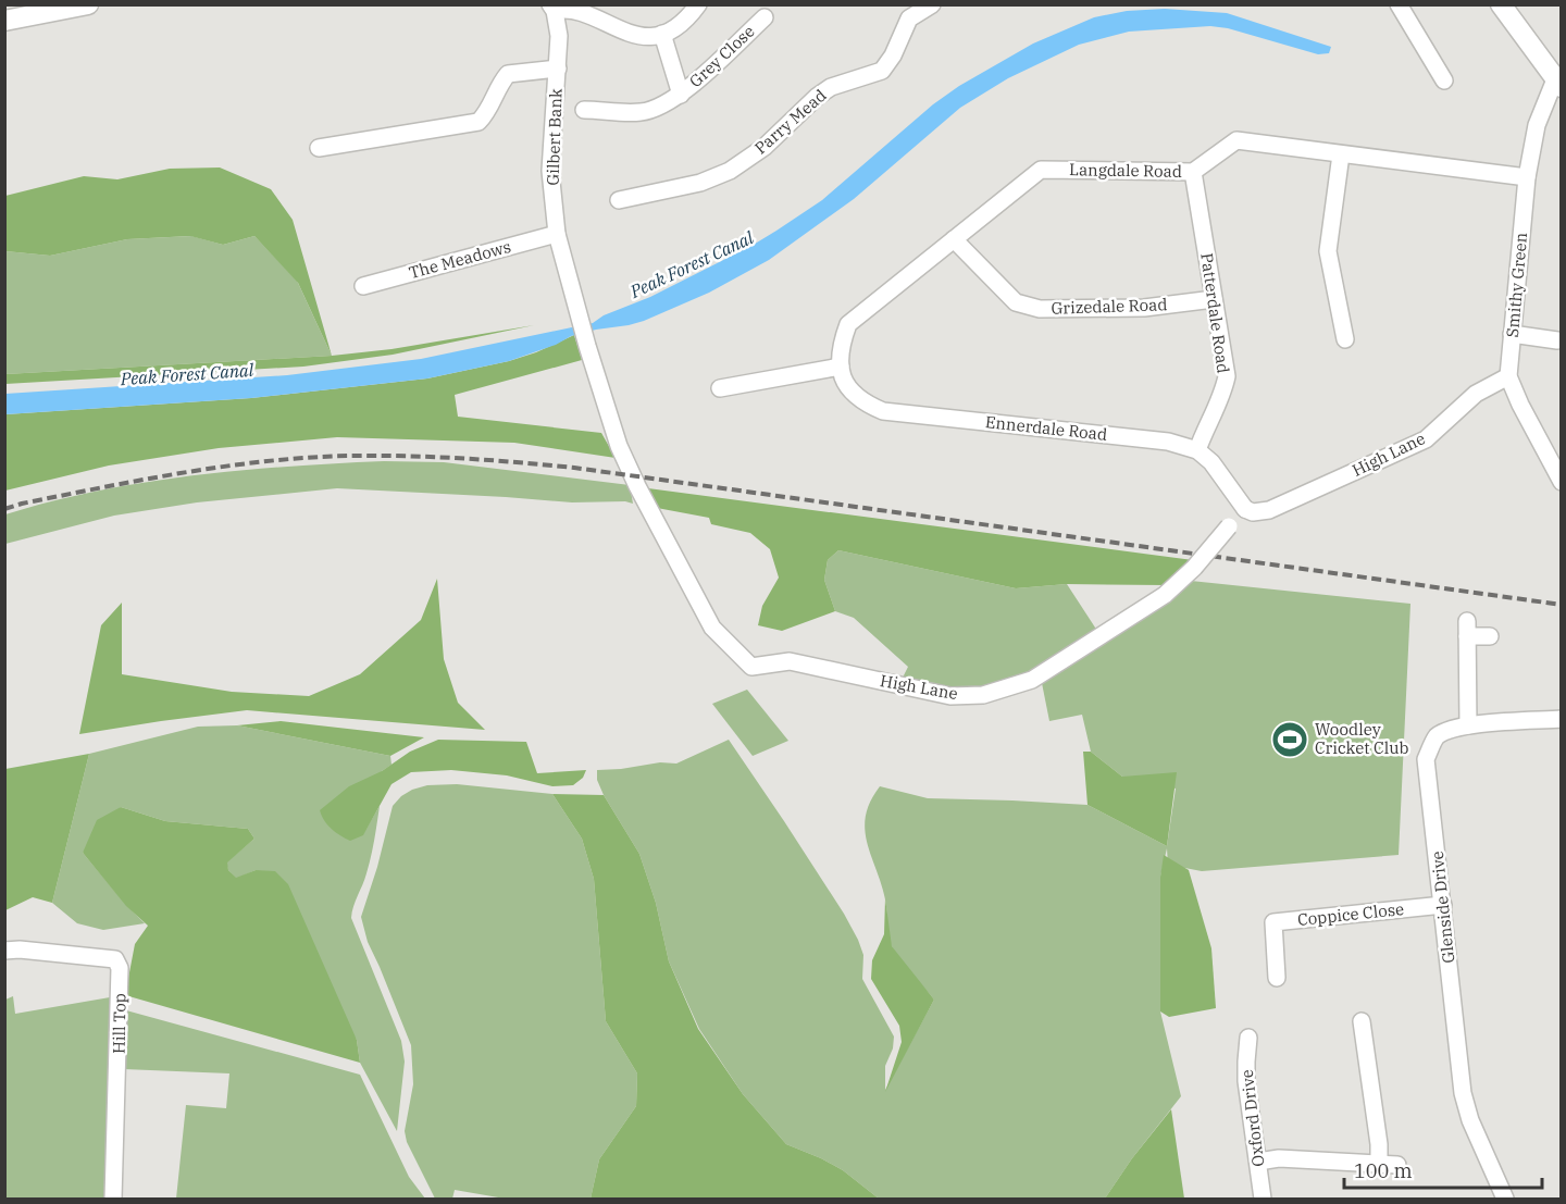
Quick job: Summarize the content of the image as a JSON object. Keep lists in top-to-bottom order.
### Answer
{
  "streets": {
    "street": [
      "Grey Close",
      "Parry Mead",
      "Gilbert Bank",
      "Langdale Road",
      "The Meadows",
      "Smithy Green",
      "Grizedale Road",
      "Patterdale Road",
      "Ennerdale Road",
      "High Lane",
      "Glenside Drive",
      "Coppice Close",
      "Hill Top",
      "Oxford Drive"
    ]
  },
  "crossings": [
    ["Gilbert Bank", "The Meadows"],
    ["Gilbert Bank", "High Lane"],
    ["Langdale Road", "Smithy Green"],
    ["Langdale Road", "Grizedale Road"],
    ["Langdale Road", "Patterdale Road"],
    ["Langdale Road", "Ennerdale Road"],
    ["Smithy Green", "High Lane"],
    ["Grizedale Road", "Patterdale Road"],
    ["Patterdale Road", "Ennerdale Road"],
    ["Glenside Drive", "Coppice Close"]
  ],
  "water": ["Peak Forest Canal"],
  "places": {
    "sports": ["Woodley Cricket Club"]
  },
  "scale_bar": "100 m"
}
